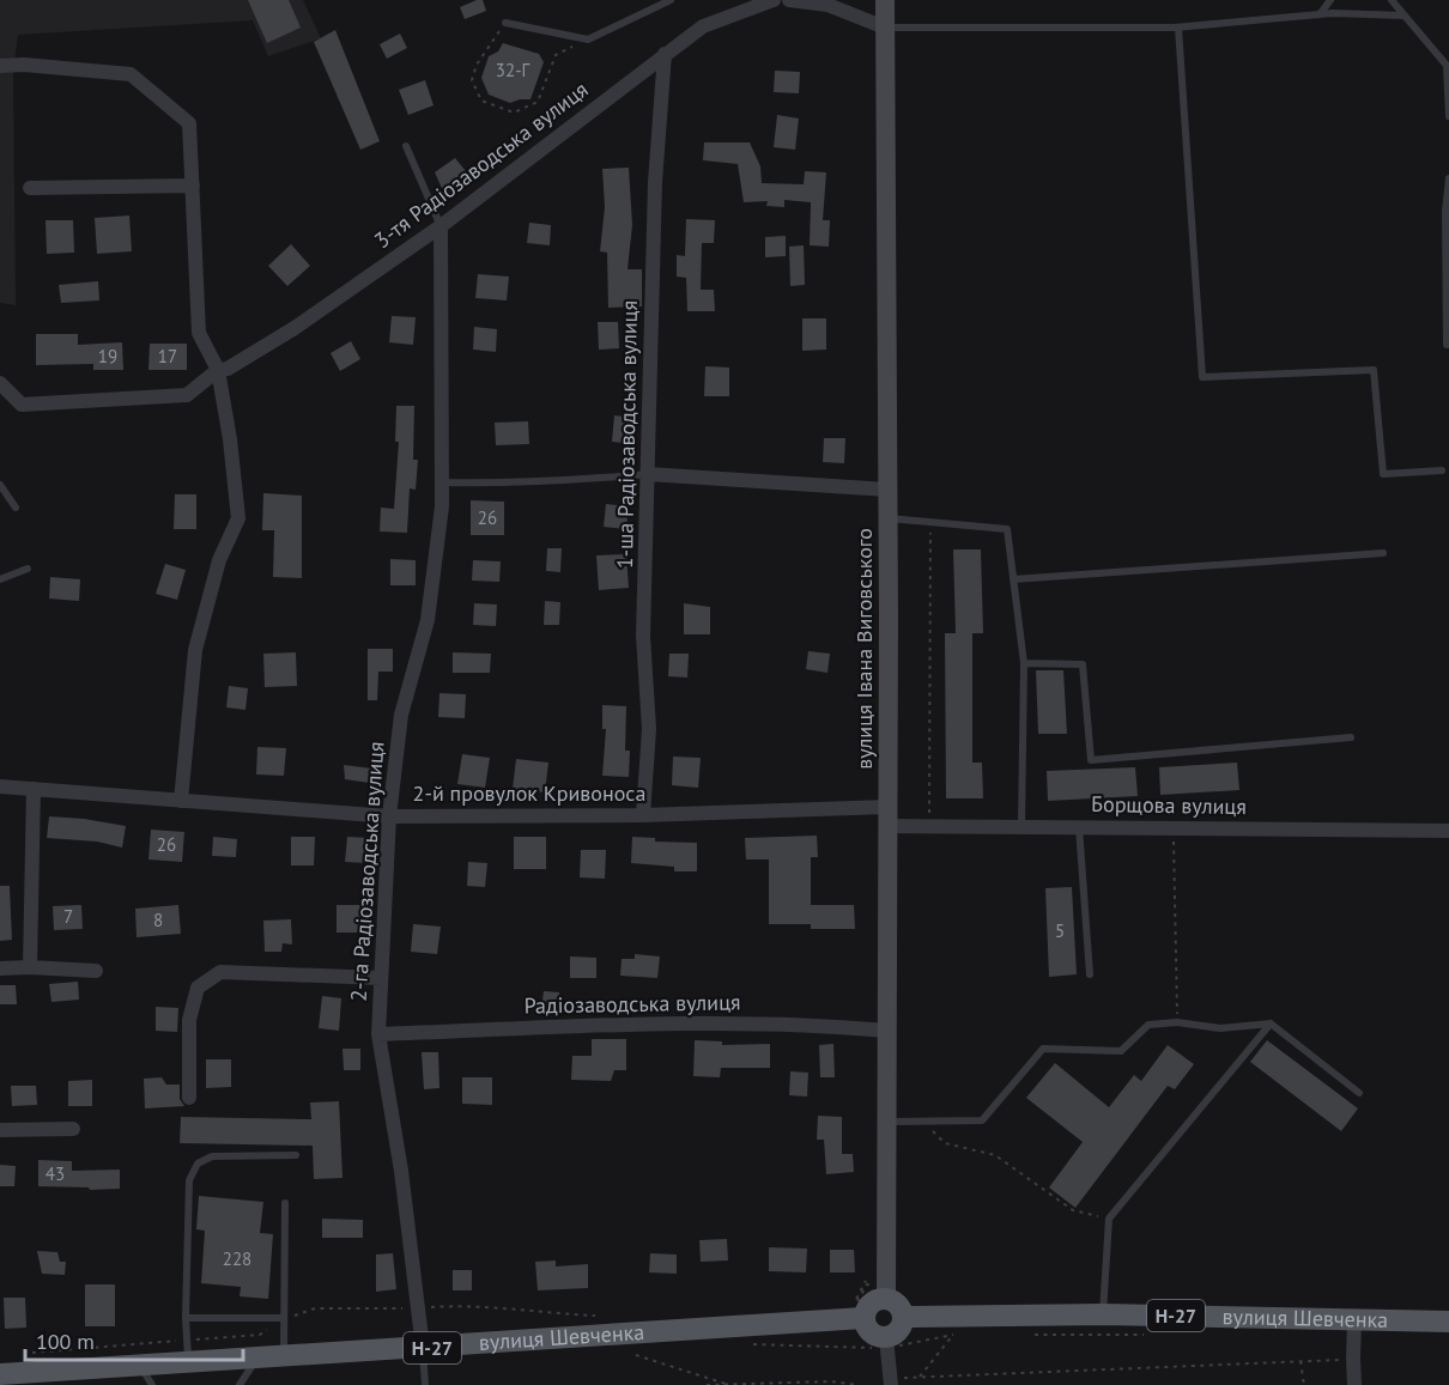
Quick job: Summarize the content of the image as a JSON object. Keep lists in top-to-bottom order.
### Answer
{
  "streets": {
    "main road": ["Н-27", "вулиця Шевченка"],
    "street": [
      "3-тя Радіозаводська вулиця",
      "1-ша Радіозаводська вулиця",
      "вулиця Івана Виговського",
      "2-й провулок Кривоноса",
      "Борщова вулиця",
      "2-га Радіозаводська вулиця",
      "Радіозаводська вулиця"
    ]
  },
  "crossings": [
    ["3-тя Радіозаводська вулиця", "1-ша Радіозаводська вулиця"],
    ["3-тя Радіозаводська вулиця", "2-га Радіозаводська вулиця"],
    ["1-ша Радіозаводська вулиця", "2-й провулок Кривоноса"],
    ["вулиця Івана Виговського", "2-й провулок Кривоноса"],
    ["вулиця Івана Виговського", "Борщова вулиця"],
    ["вулиця Івана Виговського", "Радіозаводська вулиця"],
    ["вулиця Івана Виговського", "вулиця Шевченка"],
    ["2-й провулок Кривоноса", "Борщова вулиця"],
    ["2-й провулок Кривоноса", "2-га Радіозаводська вулиця"],
    ["2-га Радіозаводська вулиця", "Радіозаводська вулиця"],
    ["2-га Радіозаводська вулиця", "вулиця Шевченка"]
  ],
  "house_numbers": [
    "32-Г",
    "19",
    "17",
    "26",
    "26",
    "7",
    "8",
    "5",
    "43",
    "228"
  ],
  "scale_bar": "100 m"
}
